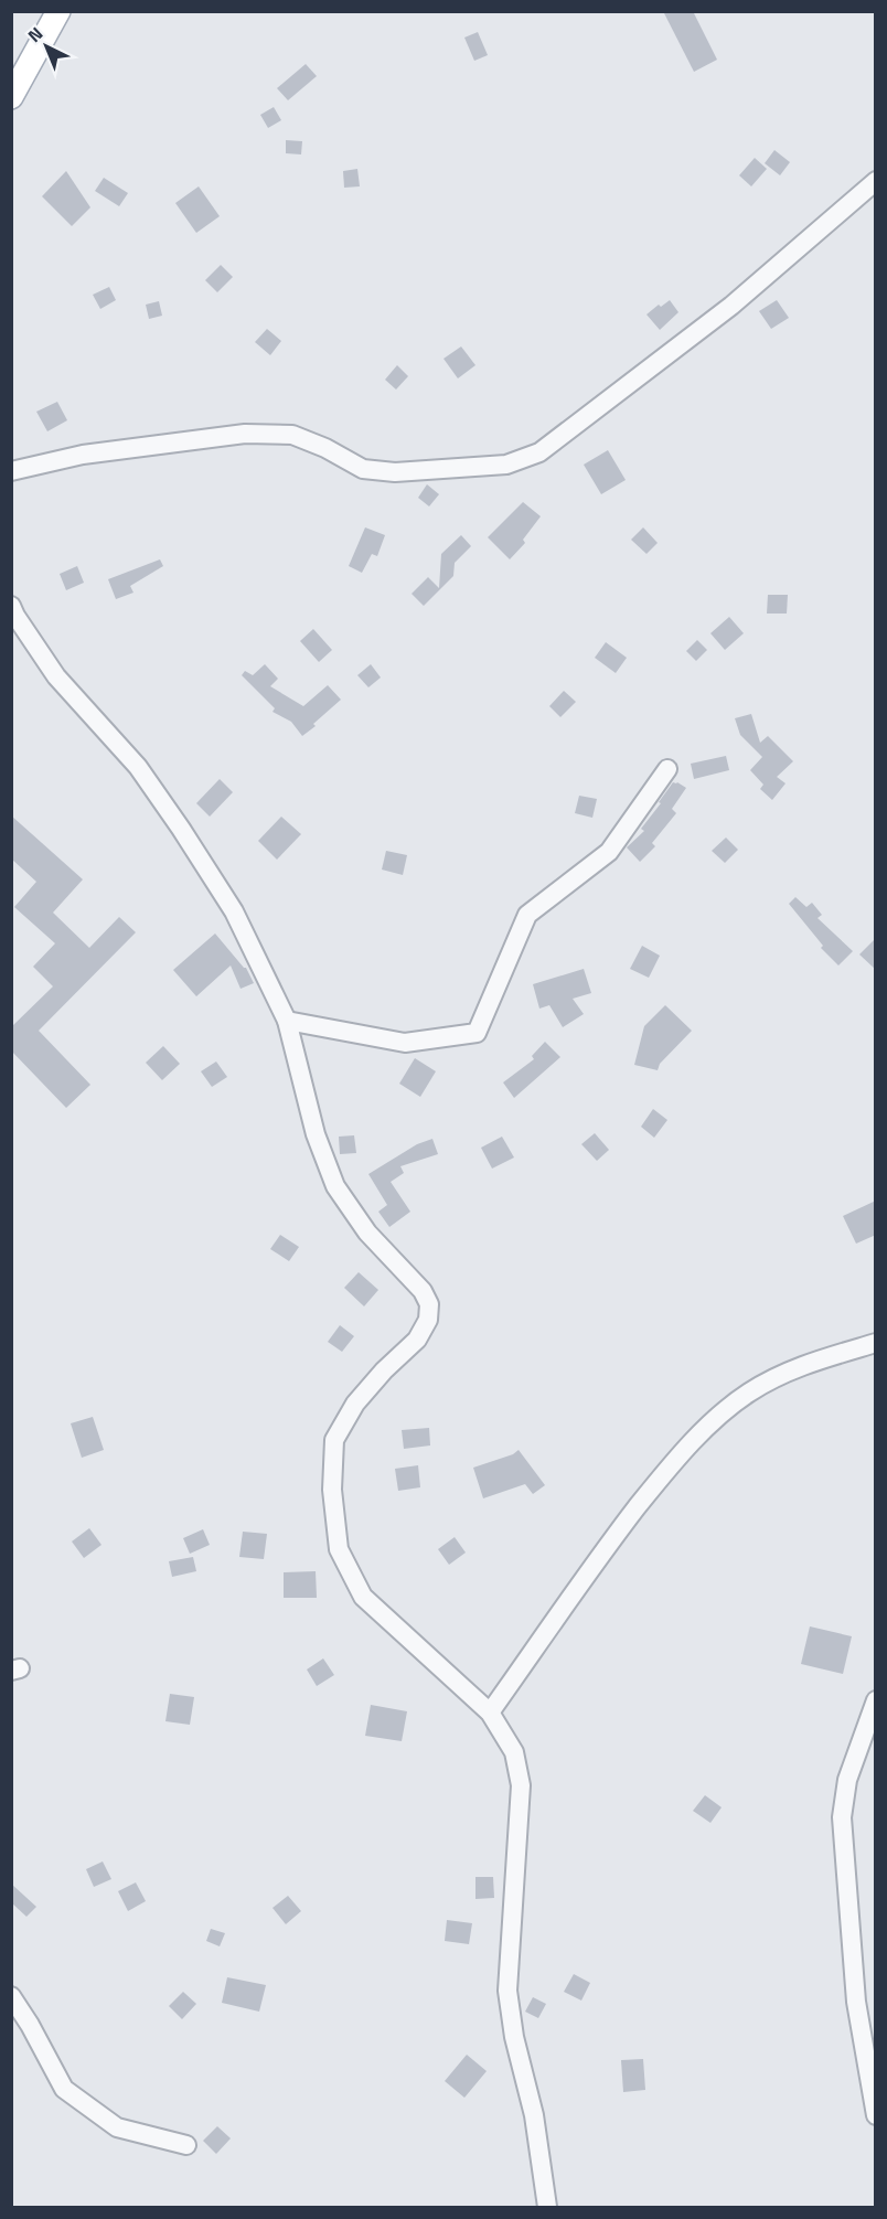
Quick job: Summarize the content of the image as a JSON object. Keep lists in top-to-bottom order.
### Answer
{
  "north": "top left"
}
